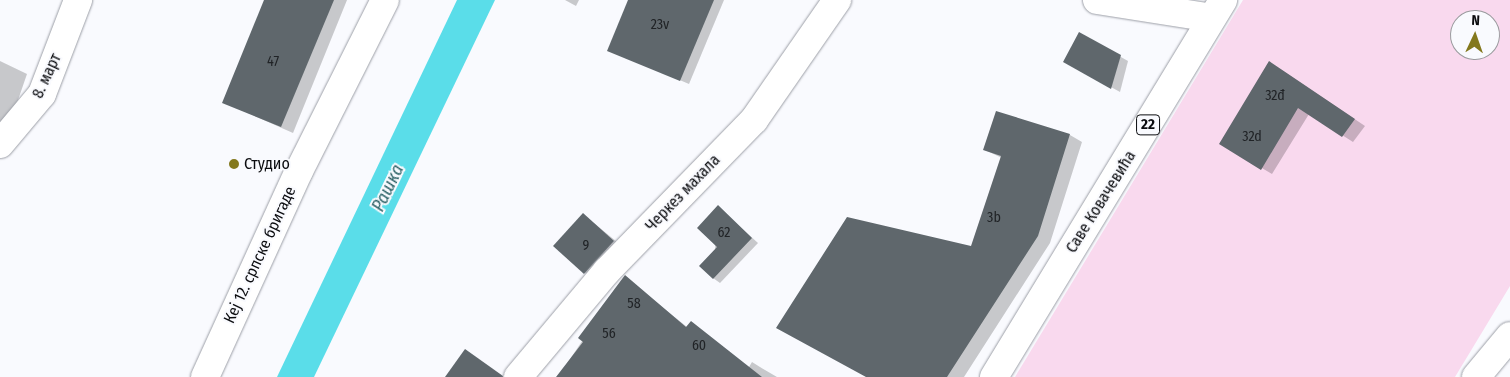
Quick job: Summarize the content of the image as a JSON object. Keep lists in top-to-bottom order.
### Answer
{
  "streets": {
    "street": [
      "8. март",
      "22",
      "Черкез махала",
      "Саве Ковачевића",
      "Кеј 12. српске бригаде"
    ]
  },
  "water": ["Рашка"],
  "places": ["Студио"],
  "house_numbers": [
    "23v",
    "47",
    "32đ",
    "32d",
    "3b",
    "62",
    "9",
    "58",
    "56",
    "60"
  ],
  "north": "top"
}
